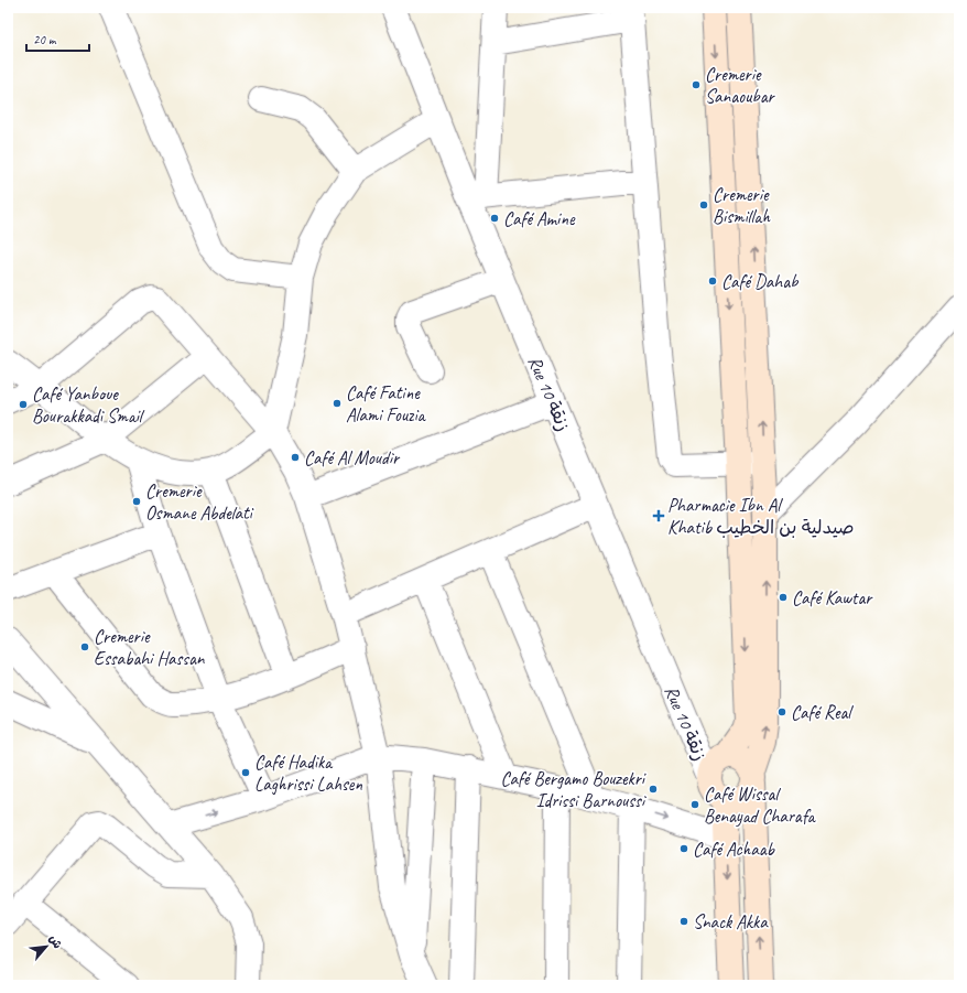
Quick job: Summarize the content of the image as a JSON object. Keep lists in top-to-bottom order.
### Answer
{
  "streets": {
    "street": ["Rue 10 زنقة"]
  },
  "places": {
    "other": [
      "Cremerie Sanaoubar",
      "Cremerie Bismillah",
      "Café Amine",
      "Café Dahab",
      "Café Fatine Alami Fouzia",
      "Café Yanboue Bourakkadi Smail",
      "Café Al Moudir",
      "Cremerie Osmane Abdelati",
      "Café Kawtar",
      "Cremerie Essabahi Hassan",
      "Café Real",
      "Café Hadika Laghrissi Lahsen",
      "Café Bergamo Bouzekri Idrissi Barnoussi",
      "Café Wissal Benayad Charafa",
      "Café Achaab",
      "Snack Akka"
    ],
    "health": ["Pharmacie Ibn Al Khatib صيدلية بن الخطيب"]
  },
  "scale_bar": "20 m",
  "north": "top right"
}
